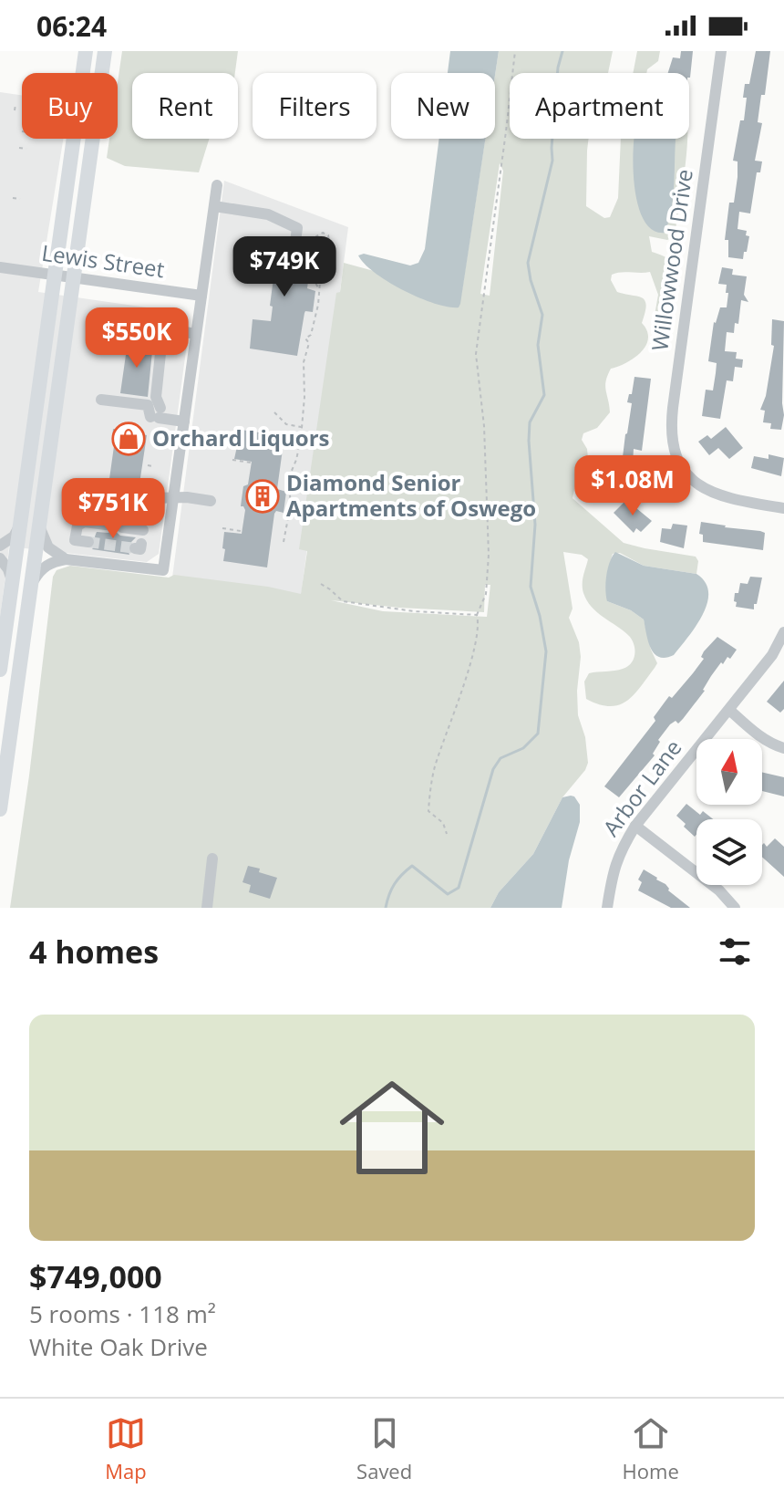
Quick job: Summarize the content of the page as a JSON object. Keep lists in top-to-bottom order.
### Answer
{
  "streets": {
    "street": ["Willowwood Drive", "Lewis Street", "Arbor Lane"]
  },
  "places": {
    "shop": ["Orchard Liquors"],
    "building": ["Diamond Senior Apartments of Oswego"]
  },
  "north": "top",
  "page": {
    "status": "06:24",
    "chip": [
      "Buy",
      "Rent",
      "Filters",
      "New",
      "Apartment"
    ],
    "price": [
      "$749K",
      "$550K",
      "$1.08M",
      "$751K"
    ],
    "heading": "4 homes",
    "list": [
      {
        "name": "$749,000",
        "note": "5 rooms · 118 m² · White Oak Drive"
      }
    ],
    "tabs": ["Map", "Saved", "Home"]
  }
}
